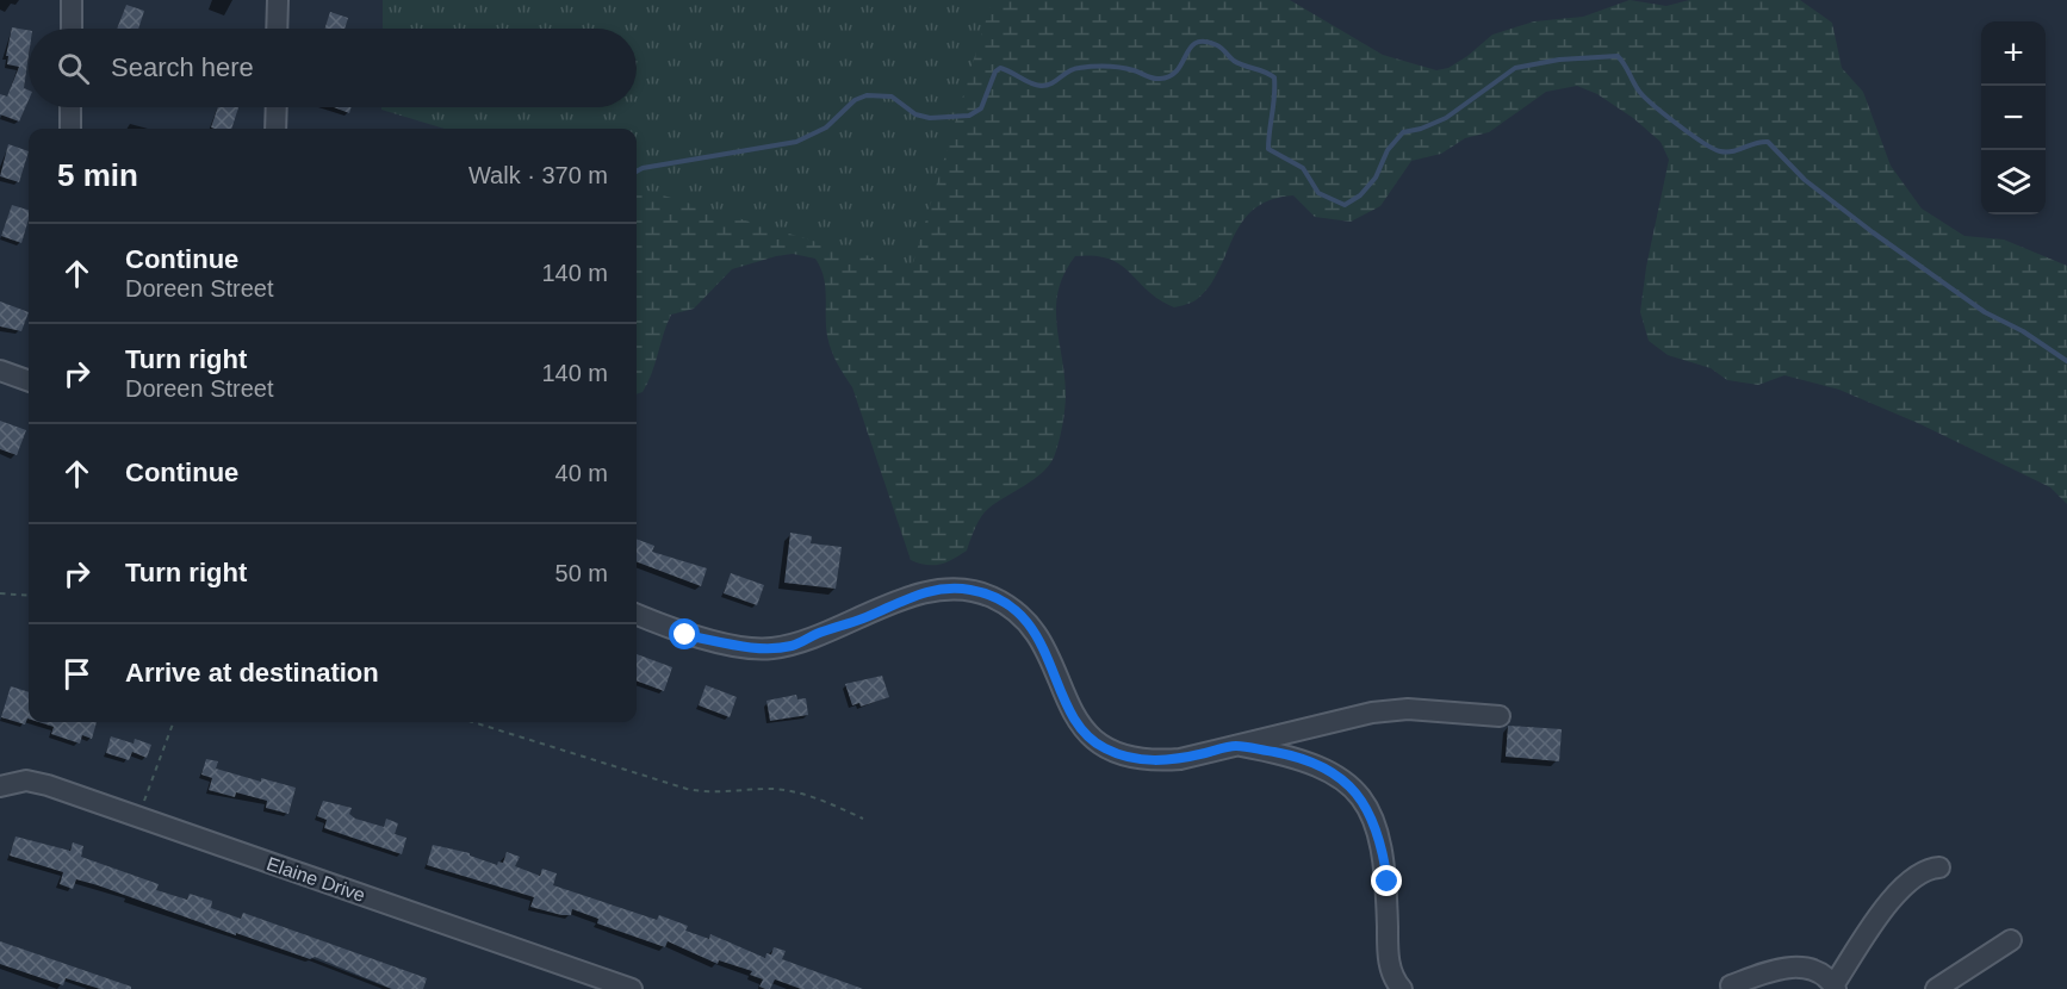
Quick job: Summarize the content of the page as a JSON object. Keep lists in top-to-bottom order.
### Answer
{
  "streets": {
    "street": ["Elaine Drive"]
  },
  "page": {
    "map_buttons": ["+", "−"],
    "search": "Search here",
    "heading": ["5 min", "Walk · 370 m"],
    "list": [
      ["Continue", "Doreen Street", "140 m"],
      ["Turn right", "Doreen Street", "140 m"],
      ["Continue", "40 m"],
      ["Turn right", "50 m"],
      "Arrive at destination"
    ]
  }
}
